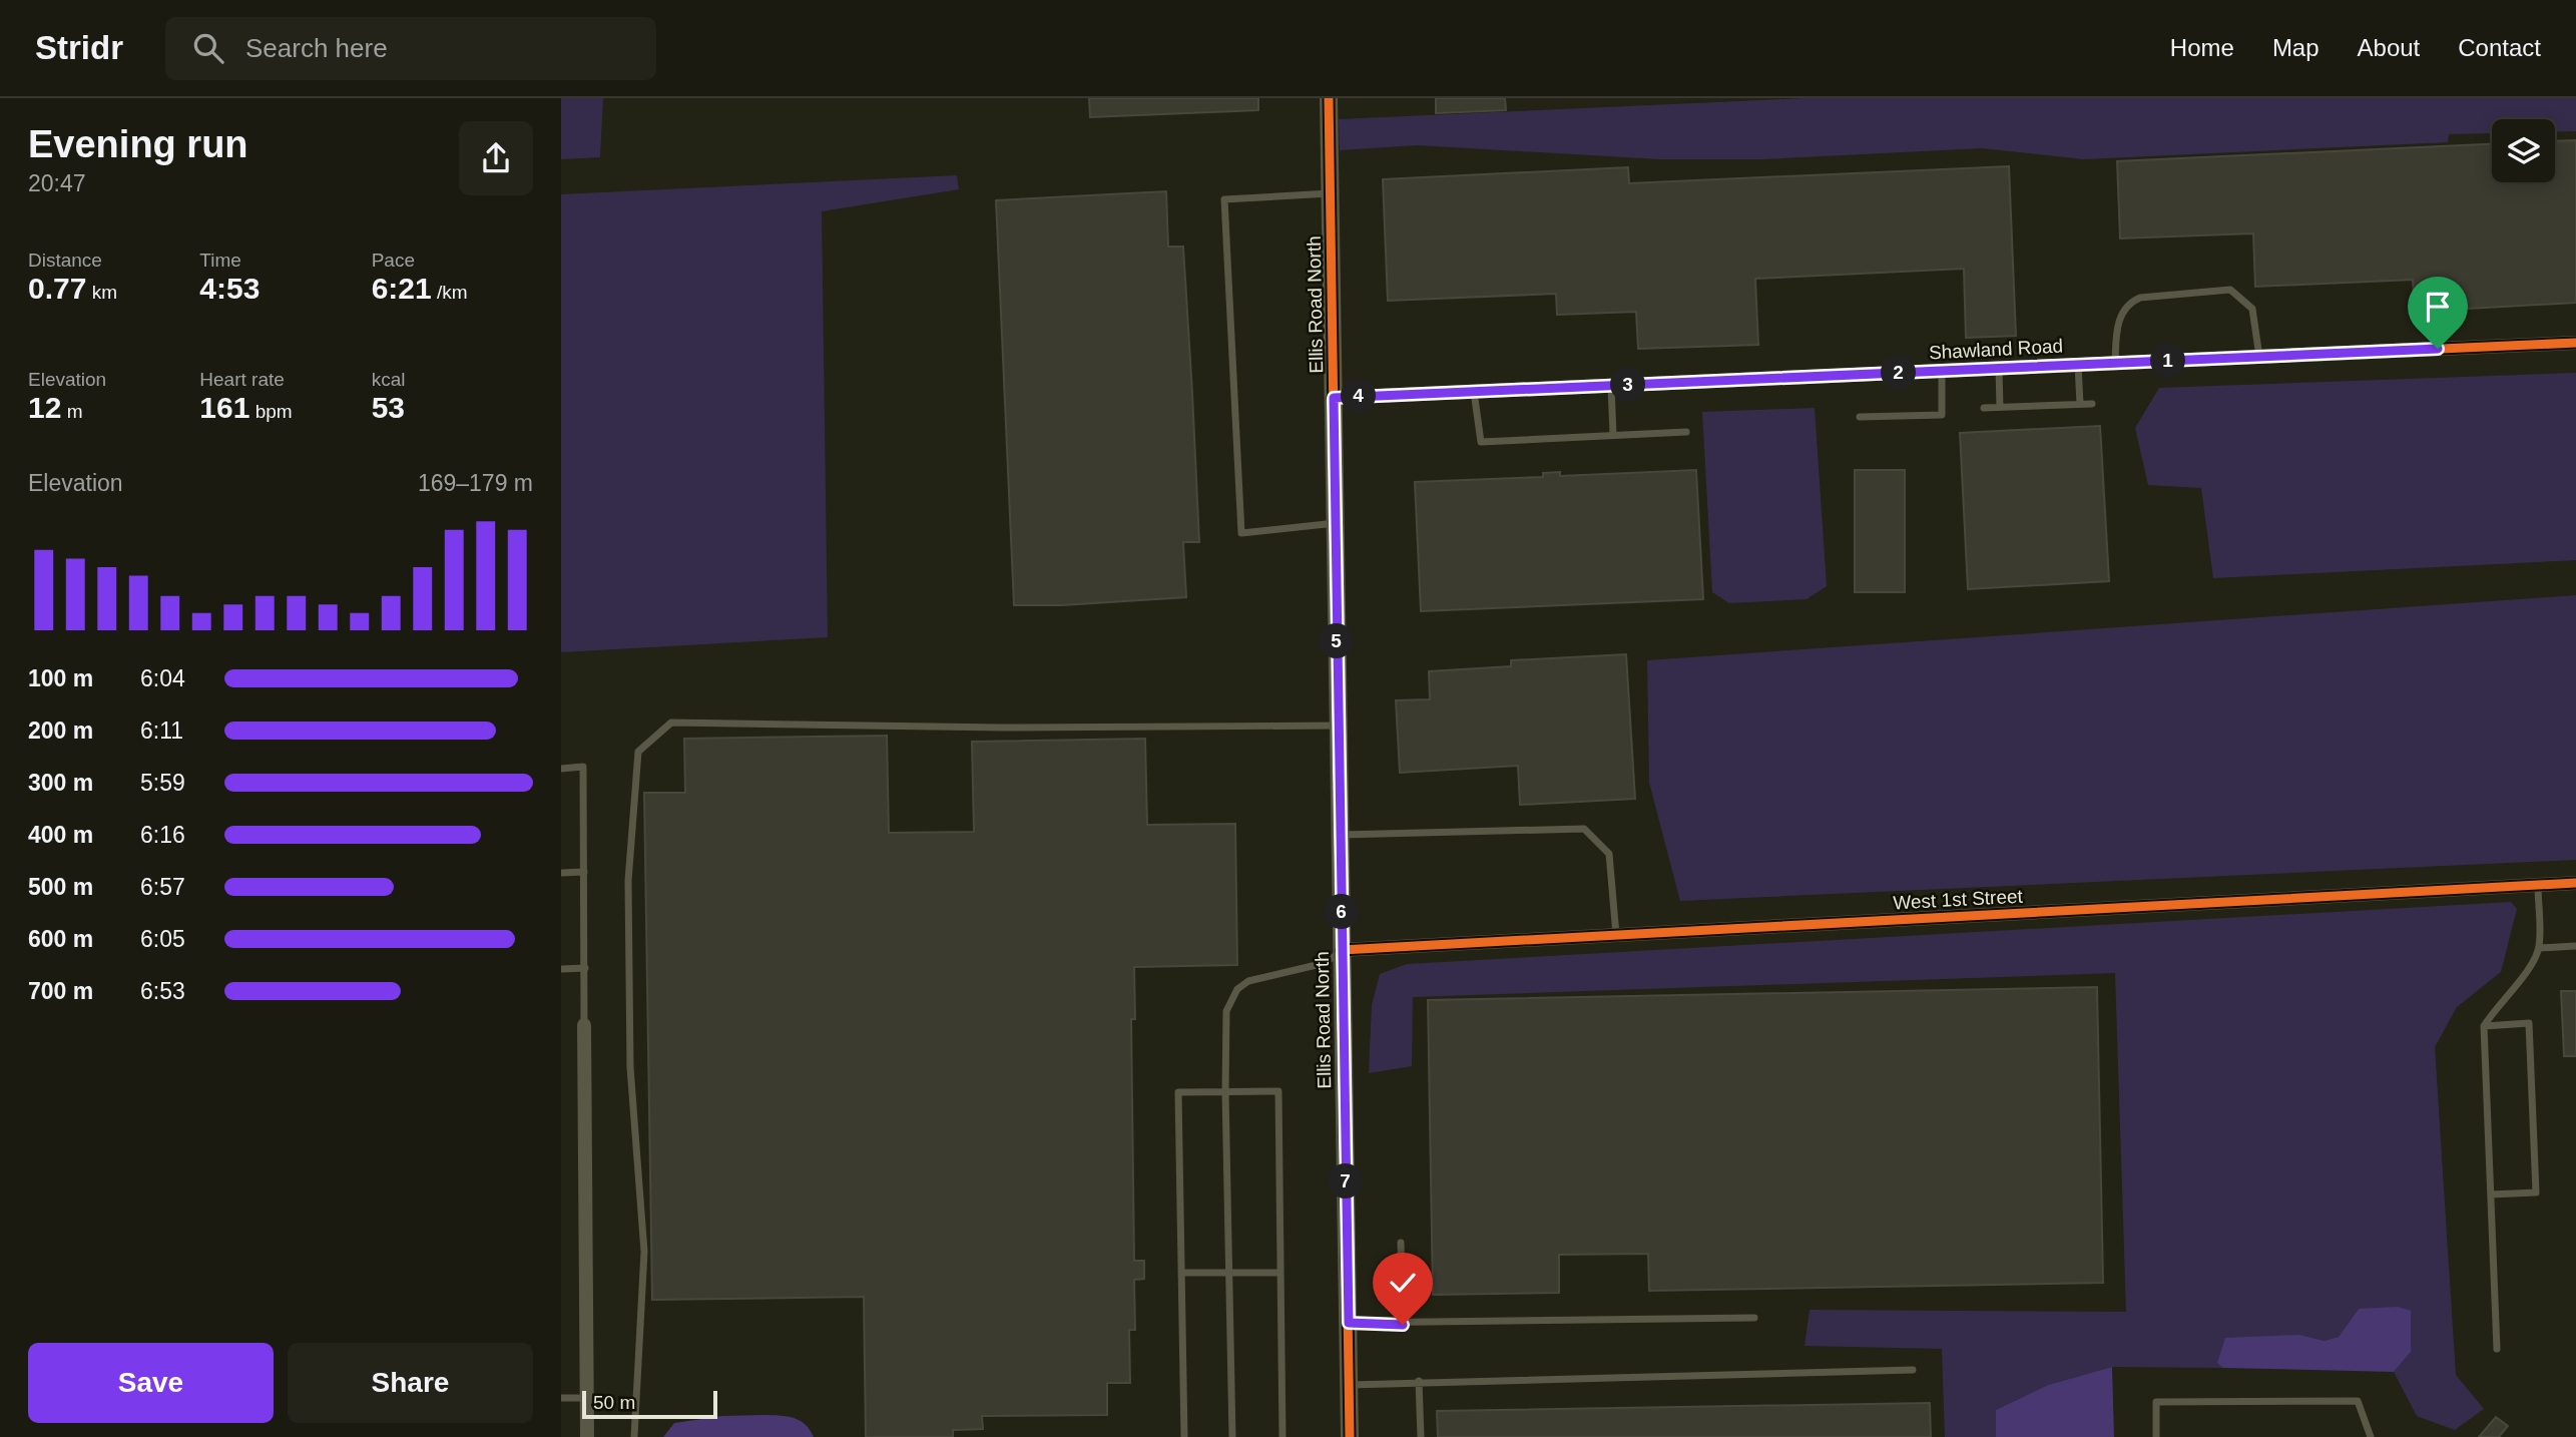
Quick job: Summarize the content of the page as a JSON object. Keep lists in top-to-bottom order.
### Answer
{
  "streets": {
    "street": ["Ellis Road North", "Shawland Road", "West 1st Street"]
  },
  "crossings": [
    ["Ellis Road North", "Shawland Road"],
    ["Ellis Road North", "West 1st Street"]
  ],
  "scale_bar": "50 m",
  "page": {
    "header": "Stridr",
    "search": "Search here",
    "nav": [
      "Home",
      "Map",
      "About",
      "Contact"
    ],
    "heading": ["Evening run", "20:47"],
    "stats": [
      ["Distance", "0.77 km"],
      ["Time", "4:53"],
      ["Pace", "6:21 /km"],
      ["Elevation", "12 m"],
      ["Heart rate", "161 bpm"],
      ["kcal", "53"]
    ],
    "pins": [
      "1",
      "2",
      "3",
      "4",
      "5",
      "6",
      "7"
    ],
    "chart": ["Elevation", "169–179 m"],
    "list": [
      {
        "name": "100 m",
        "note": "6:04"
      },
      {
        "name": "200 m",
        "note": "6:11"
      },
      {
        "name": "300 m",
        "note": "5:59"
      },
      {
        "name": "400 m",
        "note": "6:16"
      },
      {
        "name": "500 m",
        "note": "6:57"
      },
      {
        "name": "600 m",
        "note": "6:05"
      },
      {
        "name": "700 m",
        "note": "6:53"
      }
    ],
    "buttons": ["Save", "Share"],
    "scale": "50 m"
  }
}
